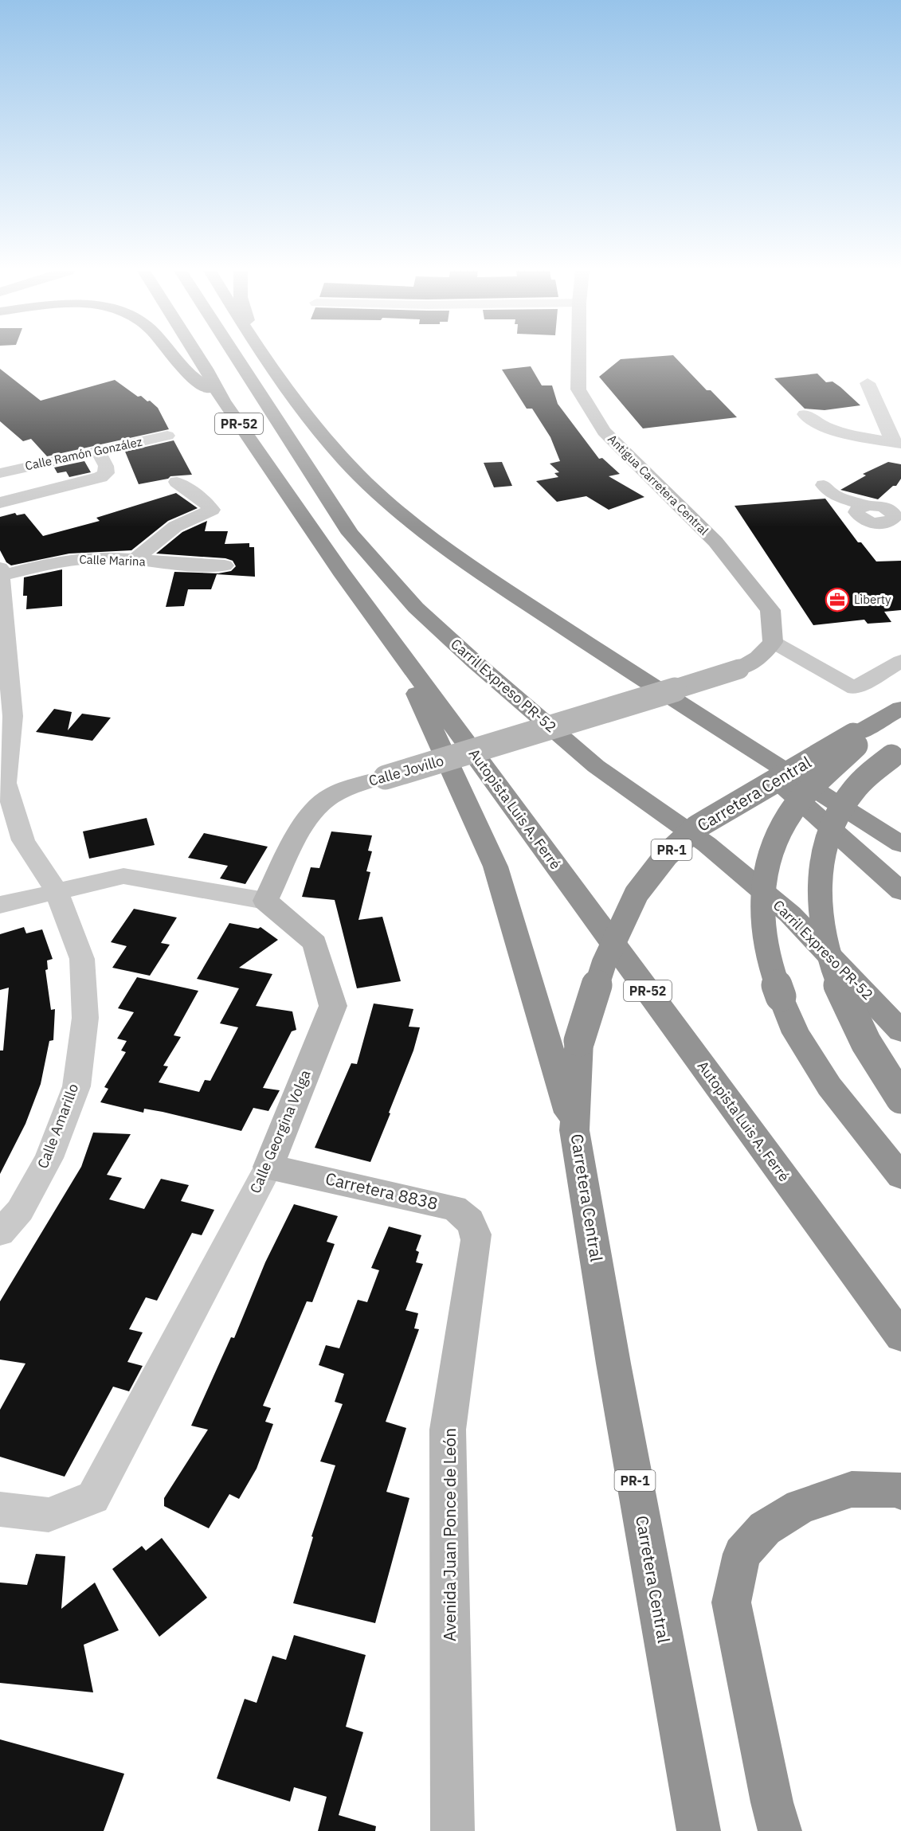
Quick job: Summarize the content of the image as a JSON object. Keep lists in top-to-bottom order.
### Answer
{
  "streets": {
    "highway": [
      "PR-52",
      "Carril Expreso PR-52",
      "Carretera Central",
      "Autopista Luis A. Ferré",
      "PR-1"
    ],
    "street": [
      "Calle Ramón González",
      "Antigua Carretera Central",
      "Calle Marina",
      "Calle Jovillo",
      "Calle Amarillo",
      "Calle Georgina Volga",
      "Carretera 8838",
      "Avenida Juan Ponce de León"
    ]
  },
  "crossings": [
    ["Antigua Carretera Central", "Calle Jovillo"],
    ["Calle Marina", "Calle Amarillo"],
    ["Calle Jovillo", "Calle Georgina Volga"],
    ["Calle Georgina Volga", "Carretera 8838"],
    ["Carretera 8838", "Avenida Juan Ponce de León"]
  ],
  "places": {
    "office": ["Liberty"]
  }
}
